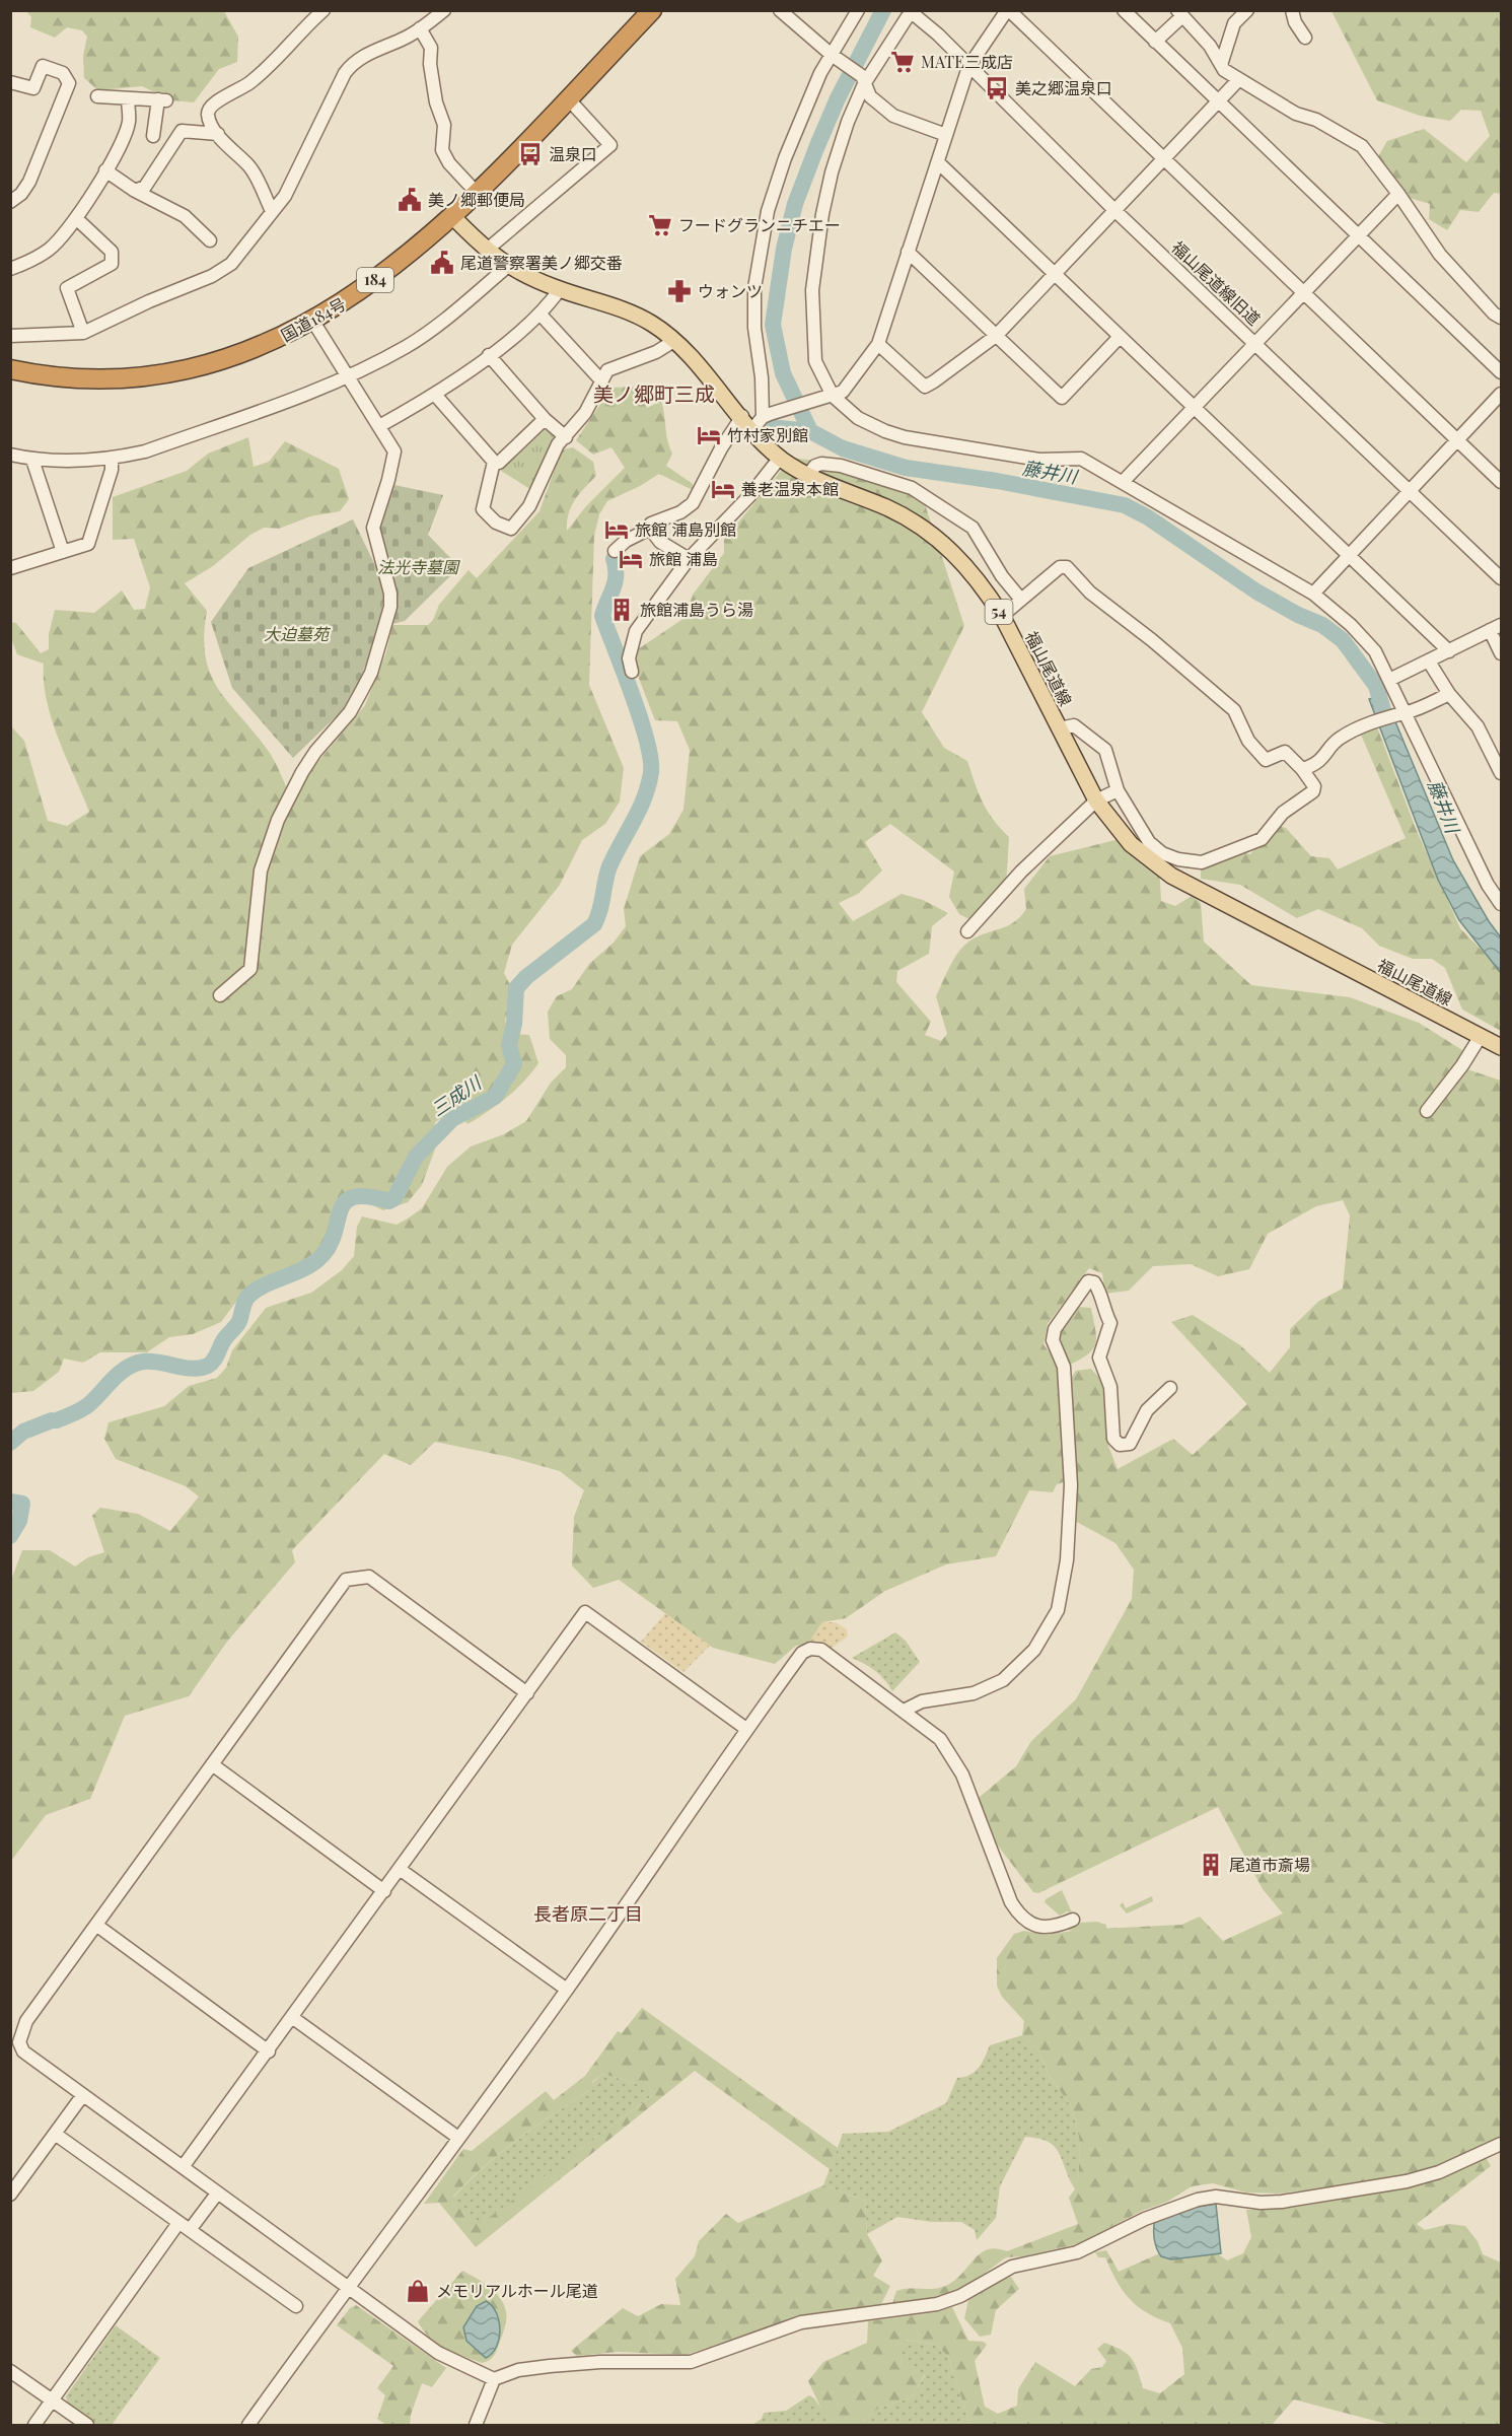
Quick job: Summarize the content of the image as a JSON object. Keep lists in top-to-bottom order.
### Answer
{
  "streets": {
    "highway": ["184", "国道184号"],
    "main road": ["54", "福山尾道線"],
    "street": ["福山尾道線旧道"]
  },
  "crossings": [
    ["国道184号", "福山尾道線"]
  ],
  "districts": ["美ノ郷町三成", "長者原二丁目"],
  "water": ["藤井川", "三成川"],
  "parks": ["法光寺墓園", "大迫墓苑"],
  "places": {
    "supermarket": ["MATE三成店", "フードグランニチエー"],
    "bus stop": ["美之郷温泉口", "温泉口"],
    "public building": ["美ノ郷郵便局", "尾道警察署美ノ郷交番"],
    "pharmacy": ["ウォンツ"],
    "hotel": [
      "竹村家別館",
      "養老温泉本館",
      "旅館 浦島別館",
      "旅館 浦島"
    ],
    "building": ["旅館浦島うら湯", "尾道市斎場"],
    "shop": ["メモリアルホール尾道"]
  }
}
